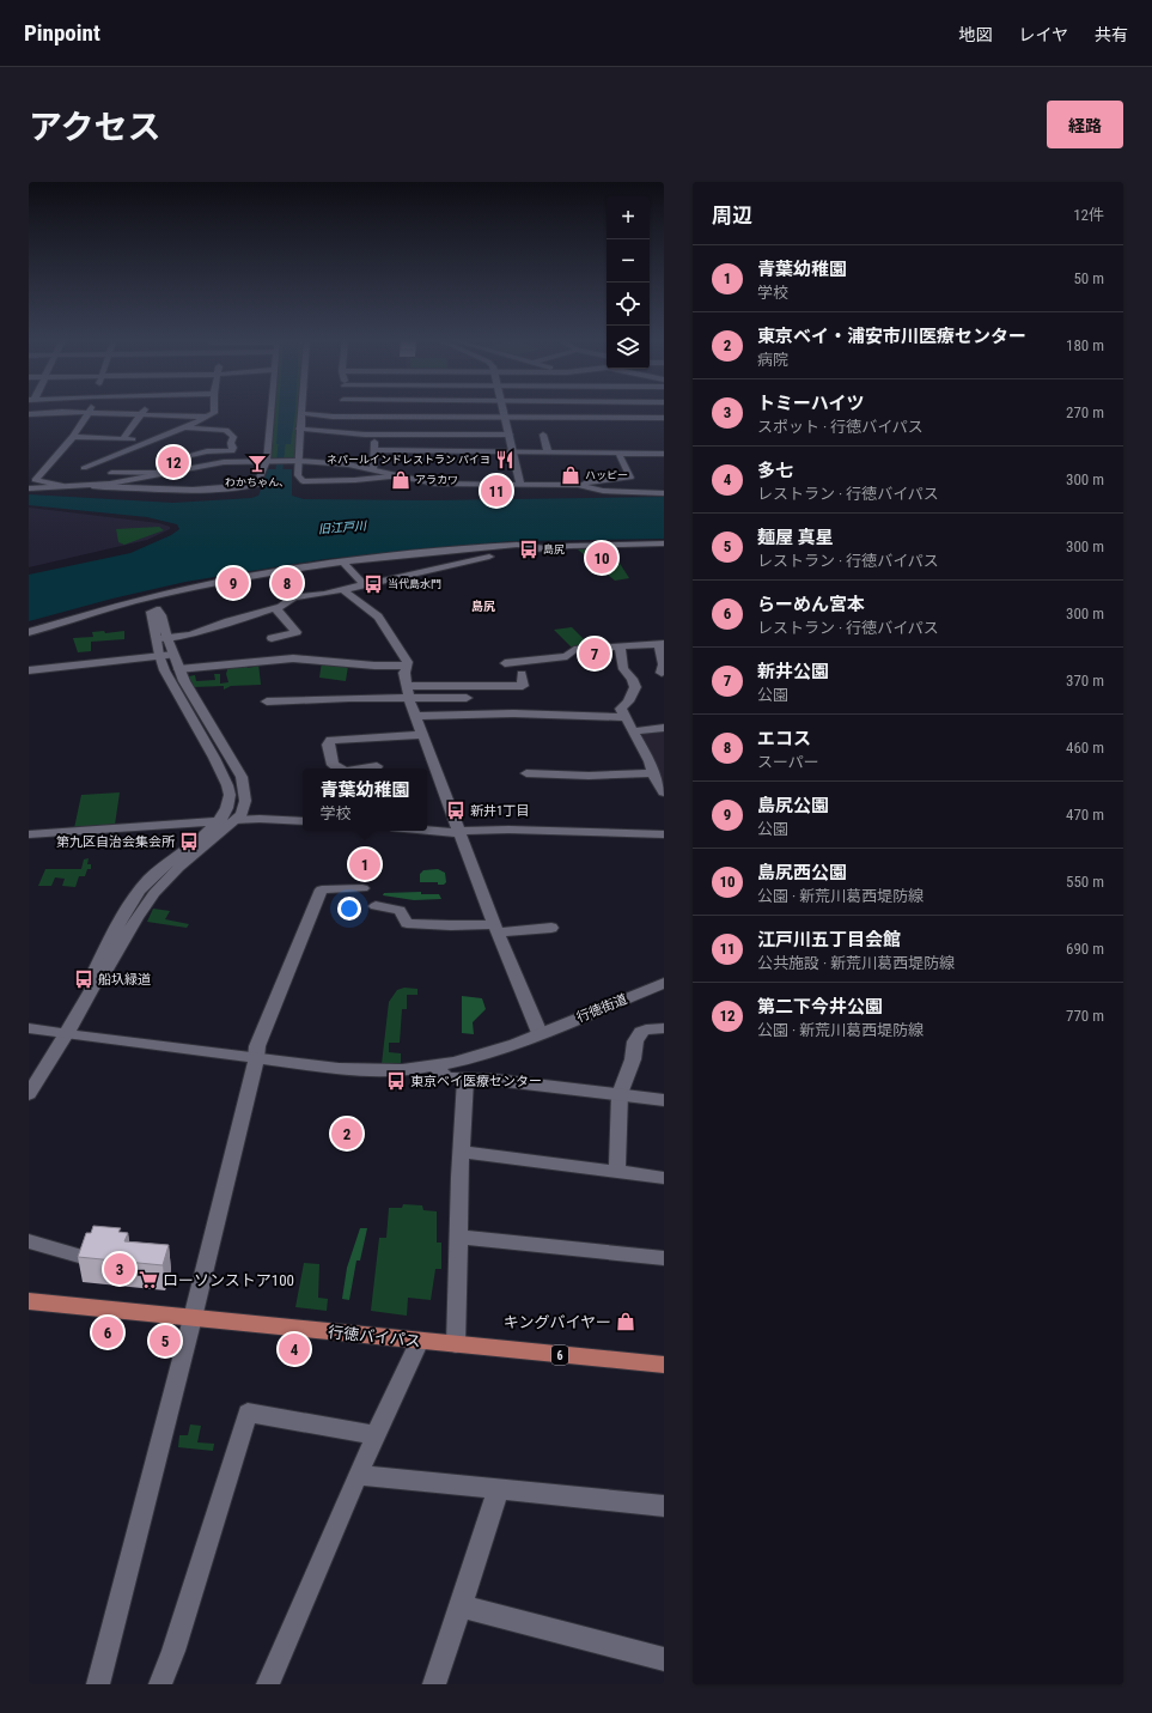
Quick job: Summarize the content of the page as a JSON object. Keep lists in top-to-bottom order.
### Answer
{
  "streets": {
    "main road": ["行徳バイパス", "6"],
    "street": ["行徳街道"]
  },
  "districts": ["島尻"],
  "water": ["旧江戸川"],
  "places": {
    "restaurant": ["ネパールインドレストラン パイヨ"],
    "bar": ["わかちゃん、"],
    "shop": ["ハッピー", "アラカワ", "キングバイヤー"],
    "bus stop": [
      "島尻",
      "当代島水門",
      "新井1丁目",
      "第九区自治会集会所",
      "船圦緑道",
      "東京ベイ医療センター"
    ],
    "supermarket": ["ローソンストア100"]
  },
  "page": {
    "header": "Pinpoint",
    "nav": ["地図", "レイヤ", "共有"],
    "title": "アクセス",
    "buttons": "経路",
    "heading": ["周辺", "12件"],
    "map_buttons": ["+", "−"],
    "list": [
      {
        "mark": "1",
        "name": "青葉幼稚園",
        "note": "学校",
        "value": "50 m"
      },
      {
        "mark": "2",
        "name": "東京ベイ・浦安市川医療センター",
        "note": "病院",
        "value": "180 m"
      },
      {
        "mark": "3",
        "name": "トミーハイツ",
        "note": "スポット · 行徳バイパス",
        "value": "270 m"
      },
      {
        "mark": "4",
        "name": "多七",
        "note": "レストラン · 行徳バイパス",
        "value": "300 m"
      },
      {
        "mark": "5",
        "name": "麺屋 真星",
        "note": "レストラン · 行徳バイパス",
        "value": "300 m"
      },
      {
        "mark": "6",
        "name": "らーめん宮本",
        "note": "レストラン · 行徳バイパス",
        "value": "300 m"
      },
      {
        "mark": "7",
        "name": "新井公園",
        "note": "公園",
        "value": "370 m"
      },
      {
        "mark": "8",
        "name": "エコス",
        "note": "スーパー",
        "value": "460 m"
      },
      {
        "mark": "9",
        "name": "島尻公園",
        "note": "公園",
        "value": "470 m"
      },
      {
        "mark": "10",
        "name": "島尻西公園",
        "note": "公園 · 新荒川葛西堤防線",
        "value": "550 m"
      },
      {
        "mark": "11",
        "name": "江戸川五丁目会館",
        "note": "公共施設 · 新荒川葛西堤防線",
        "value": "690 m"
      },
      {
        "mark": "12",
        "name": "第二下今井公園",
        "note": "公園 · 新荒川葛西堤防線",
        "value": "770 m"
      }
    ],
    "pins": [
      "12",
      "11",
      "10",
      "8",
      "9",
      "7",
      "1",
      "2",
      "3",
      "6",
      "5",
      "4"
    ],
    "popup": ["青葉幼稚園", "学校"]
  }
}
